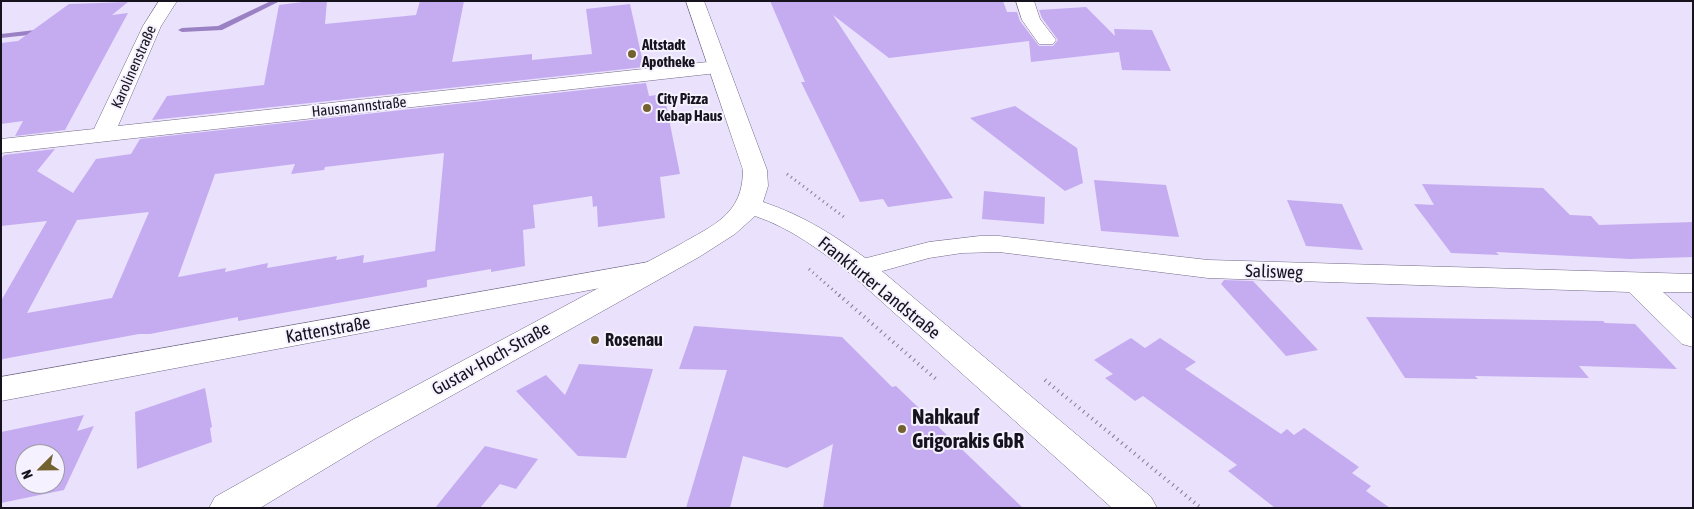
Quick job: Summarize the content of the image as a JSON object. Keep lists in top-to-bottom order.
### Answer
{
  "streets": {
    "street": [
      "Karolinenstraße",
      "Hausmannstraße",
      "Salisweg",
      "Frankfurter Landstraße",
      "Kattenstraße",
      "Gustav-Hoch-Straße"
    ]
  },
  "crossings": [
    ["Karolinenstraße", "Hausmannstraße"],
    ["Salisweg", "Frankfurter Landstraße"],
    ["Frankfurter Landstraße", "Gustav-Hoch-Straße"],
    ["Kattenstraße", "Gustav-Hoch-Straße"]
  ],
  "places": [
    "Altstadt Apotheke",
    "City Pizza Kebap Haus",
    "Rosenau",
    "Nahkauf Grigorakis GbR"
  ],
  "north": "bottom left"
}
